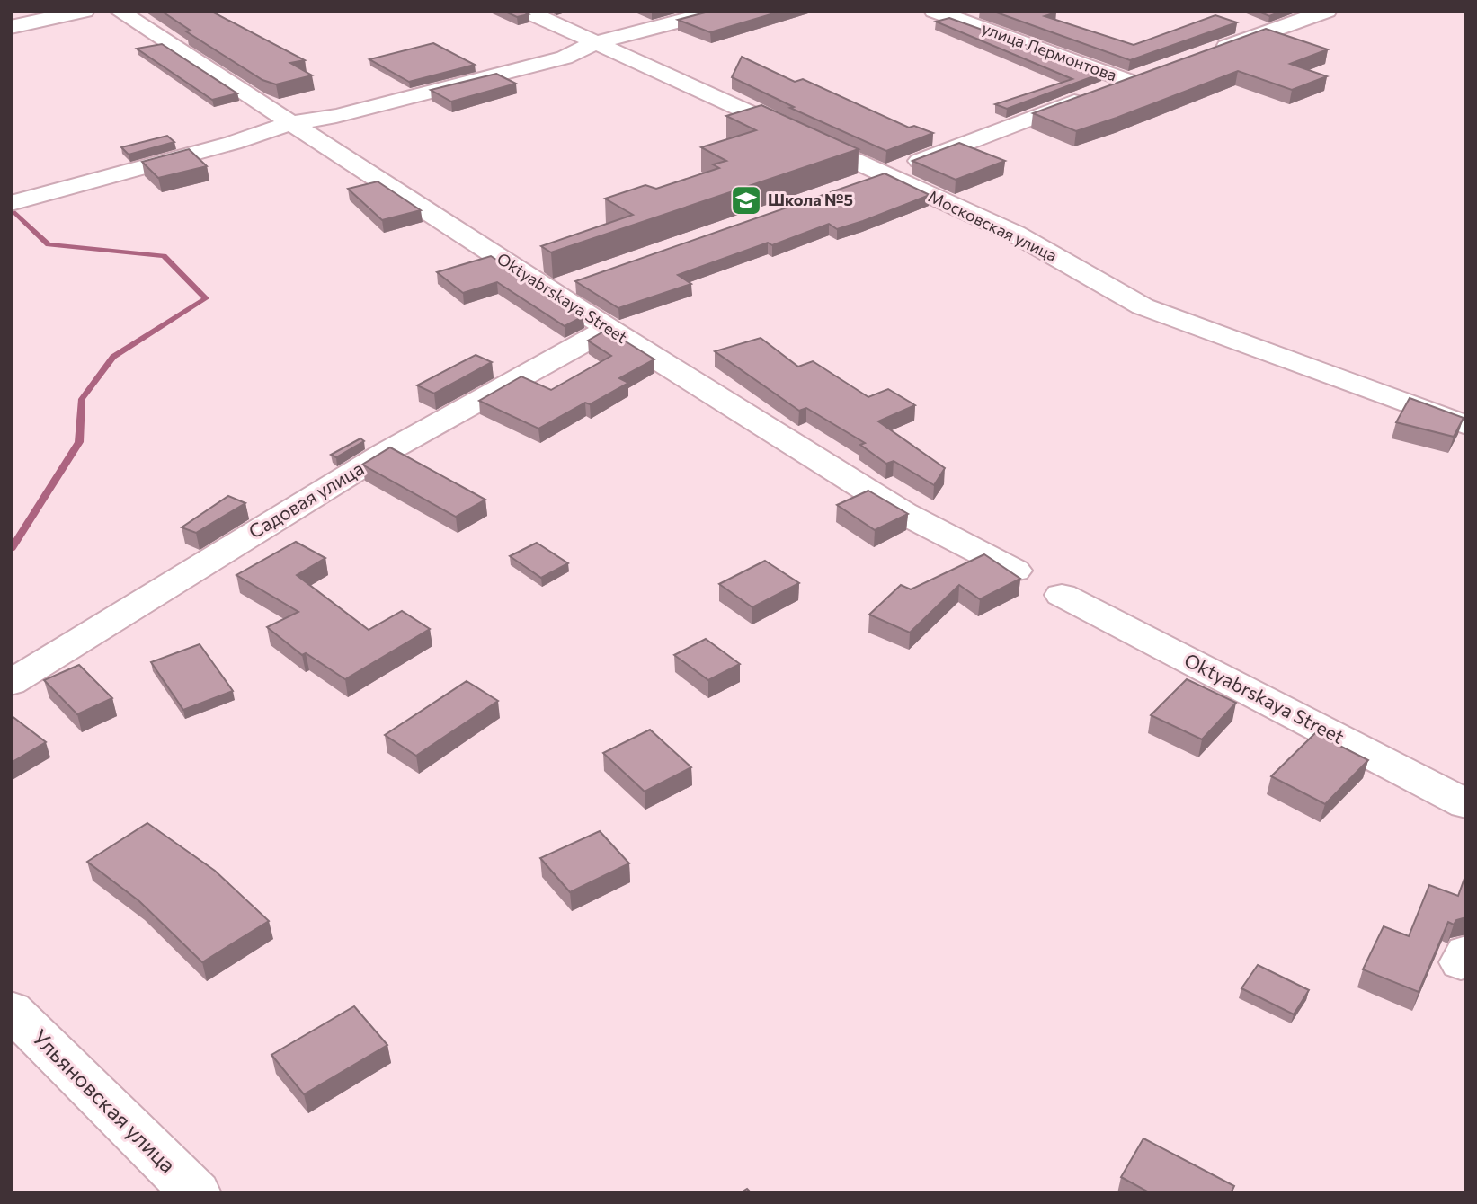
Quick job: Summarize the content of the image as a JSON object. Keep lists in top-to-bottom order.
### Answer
{
  "streets": {
    "street": [
      "улица Лермонтова",
      "Московская улица",
      "Oktyabrskaya Street",
      "Садовая улица",
      "Ульяновская улица"
    ]
  },
  "crossings": [
    ["Oktyabrskaya Street", "Садовая улица"]
  ],
  "places": {
    "school or university": ["Школа №5"]
  }
}
